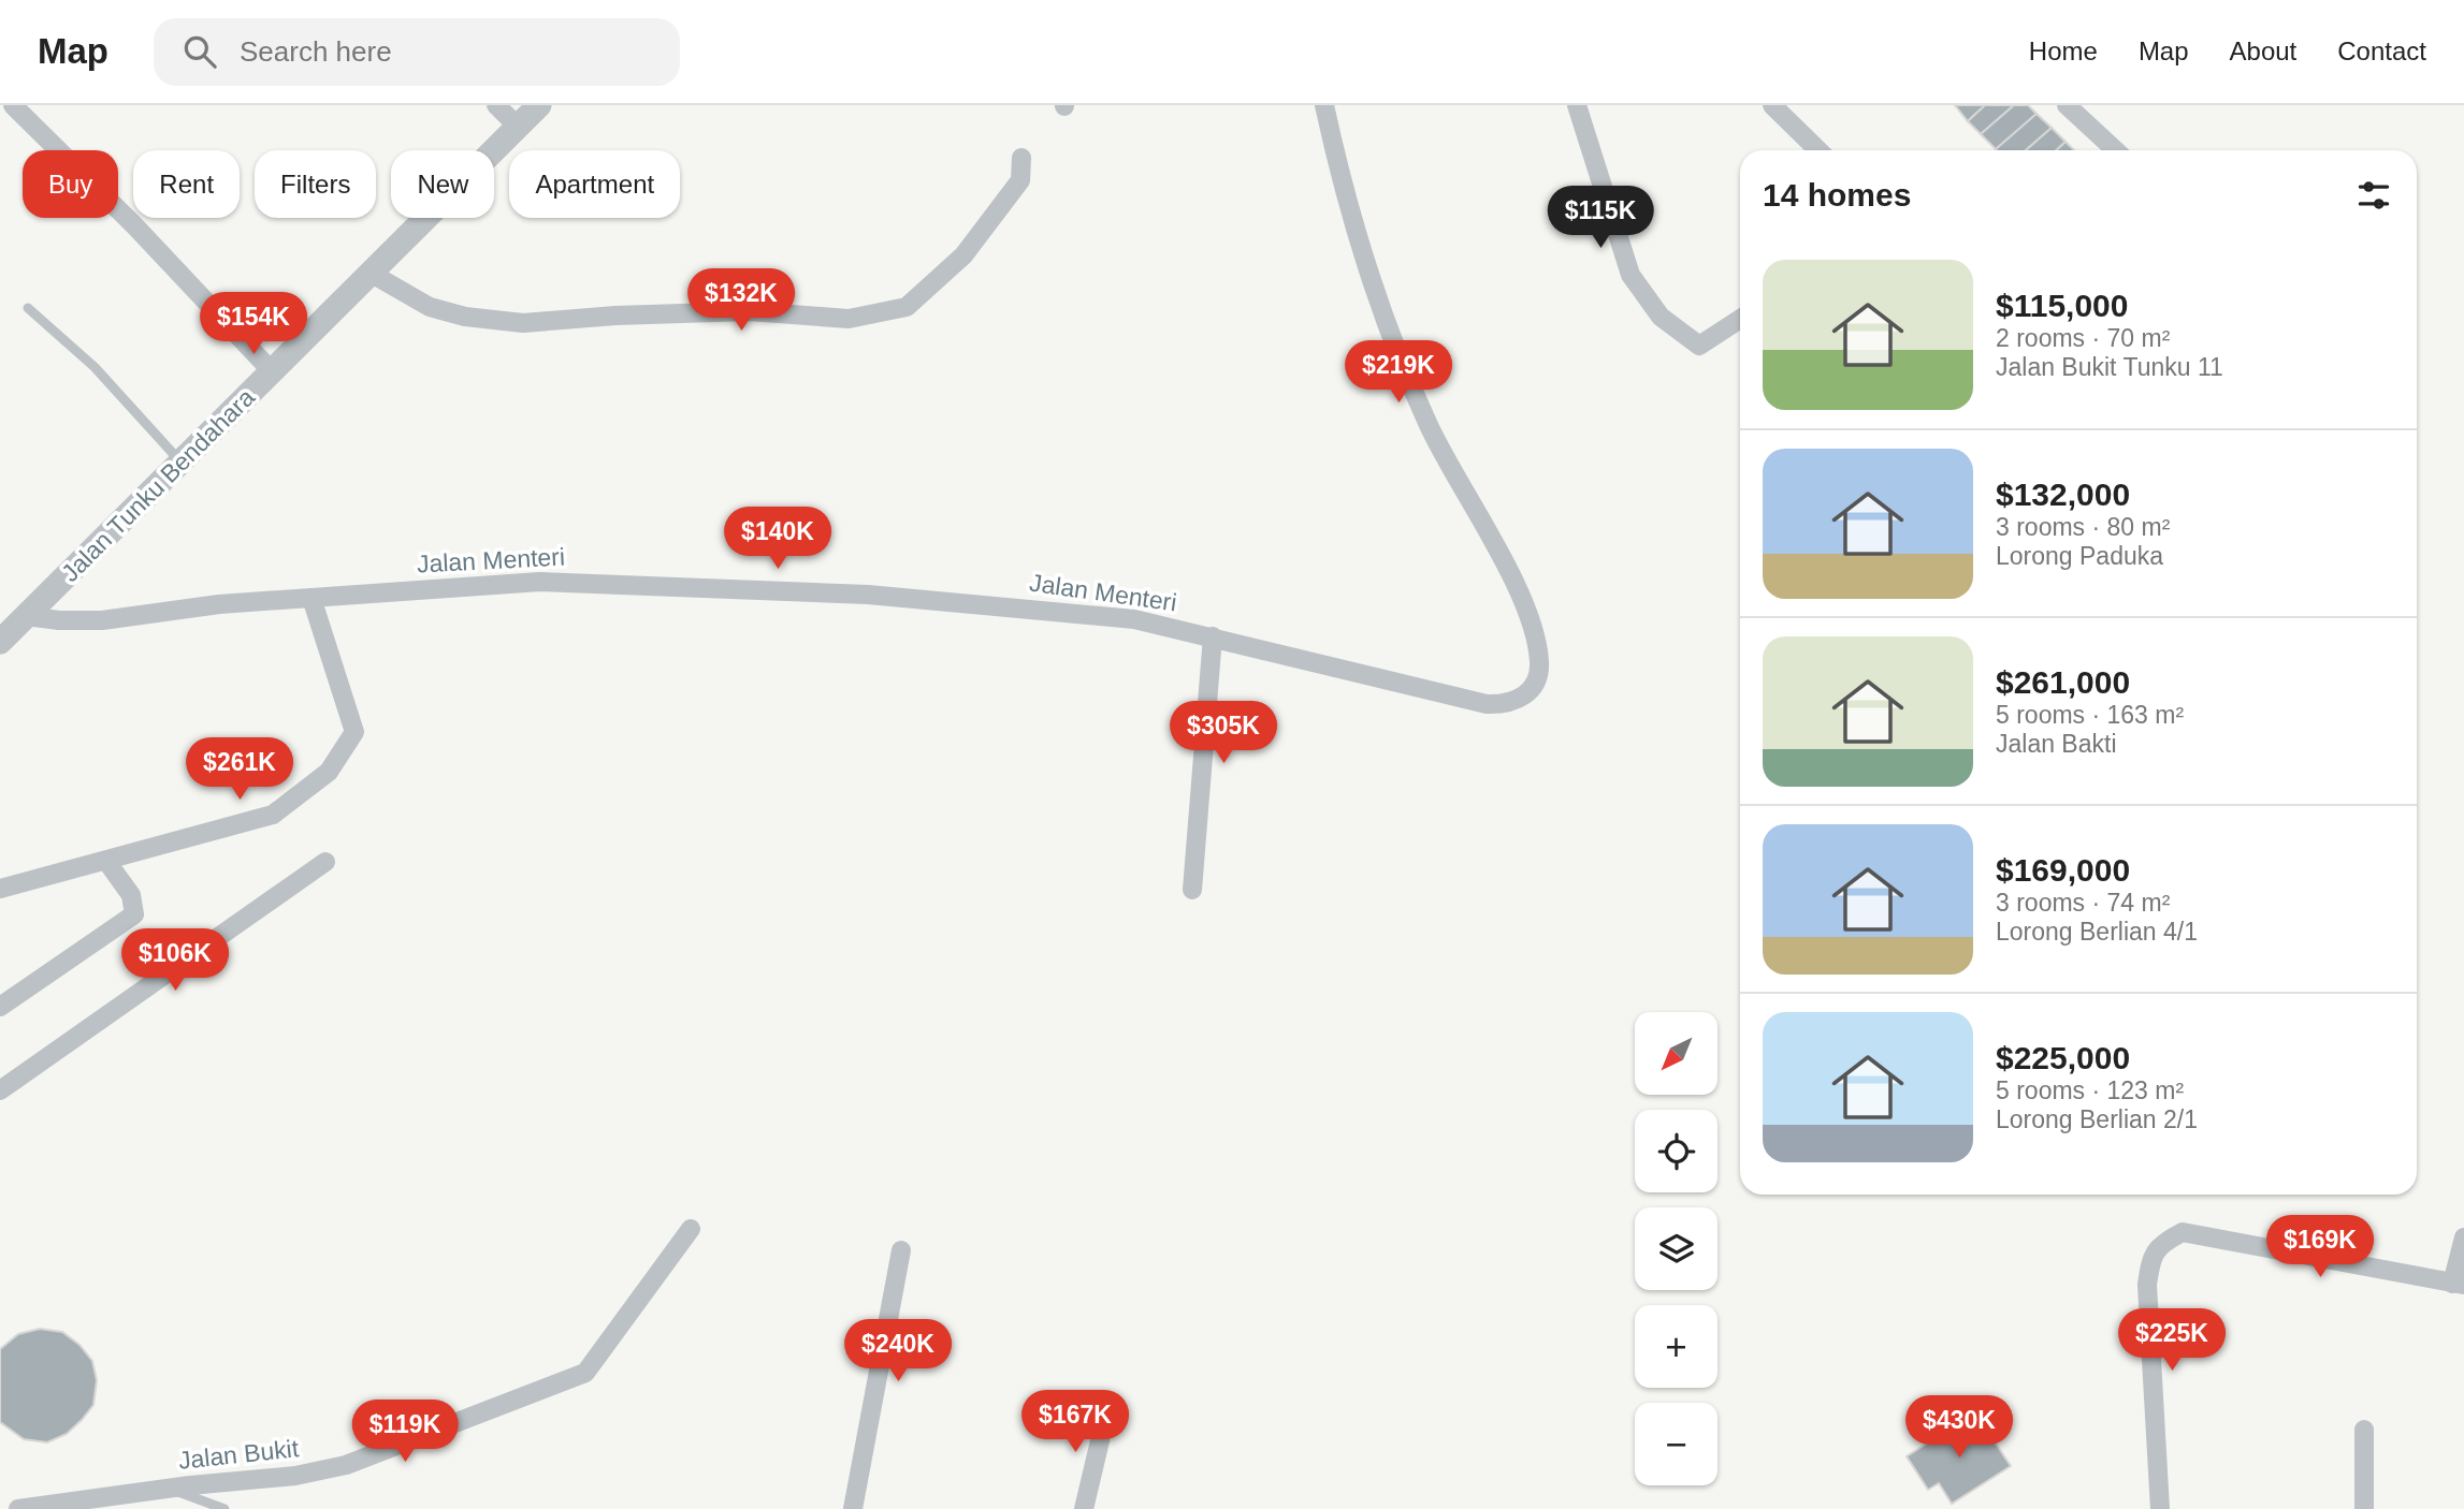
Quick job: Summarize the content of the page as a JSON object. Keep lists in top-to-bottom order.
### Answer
{
  "streets": {
    "street": ["Jalan Tunku Bendahara", "Jalan Menteri", "Jalan Bukit"]
  },
  "crossings": [
    ["Jalan Tunku Bendahara", "Jalan Menteri"]
  ],
  "north": "bottom left",
  "page": {
    "header": "Map",
    "search": "Search here",
    "nav": [
      "Home",
      "Map",
      "About",
      "Contact"
    ],
    "chip": [
      "Buy",
      "Rent",
      "Filters",
      "New",
      "Apartment"
    ],
    "heading": "14 homes",
    "price": [
      "$115K",
      "$132K",
      "$154K",
      "$219K",
      "$140K",
      "$305K",
      "$261K",
      "$106K",
      "$169K",
      "$225K",
      "$240K",
      "$167K",
      "$430K",
      "$119K"
    ],
    "list": [
      {
        "name": "$115,000",
        "note": "2 rooms · 70 m² · Jalan Bukit Tunku 11"
      },
      {
        "name": "$132,000",
        "note": "3 rooms · 80 m² · Lorong Paduka"
      },
      {
        "name": "$261,000",
        "note": "5 rooms · 163 m² · Jalan Bakti"
      },
      {
        "name": "$169,000",
        "note": "3 rooms · 74 m² · Lorong Berlian 4/1"
      },
      {
        "name": "$225,000",
        "note": "5 rooms · 123 m² · Lorong Berlian 2/1"
      }
    ],
    "map_buttons": ["+", "−"]
  }
}
